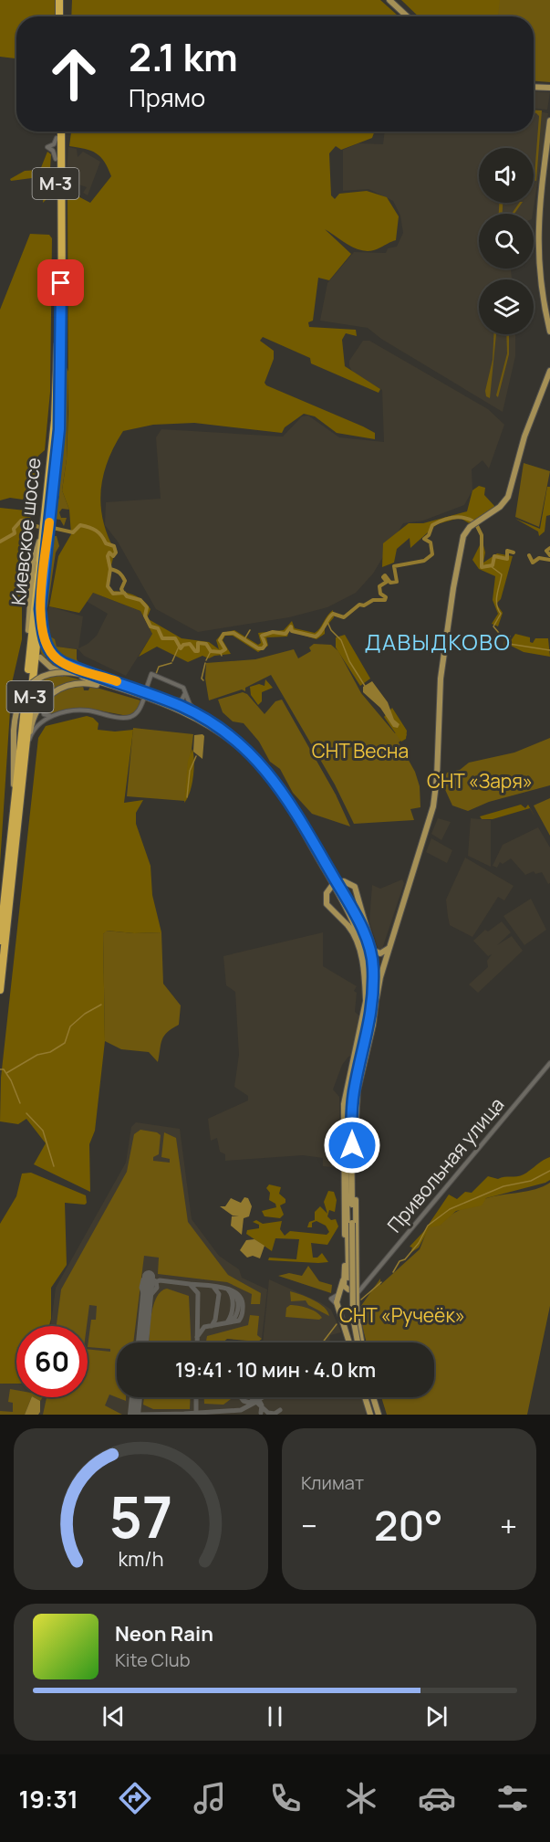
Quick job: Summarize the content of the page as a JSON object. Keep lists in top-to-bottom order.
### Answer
{
  "streets": {
    "highway": ["М-3", "Киевское шоссе"],
    "street": ["Привольная улица"]
  },
  "districts": ["ДАВЫДКОВО"],
  "parks": ["СНТ Весна", "СНТ «Заря»", "СНТ «Ручеёк»"],
  "page": {
    "turn": ["2.1 km", "Прямо"],
    "limit": "60",
    "trip": "19:41 · 10 мин · 4.0 km",
    "tile": "Климат",
    "heat": ["−", "20°", "+"],
    "song": ["Neon Rain", "Kite Club"],
    "tabs": "19:31",
    "gauge": ["57", "km/h"]
  }
}
